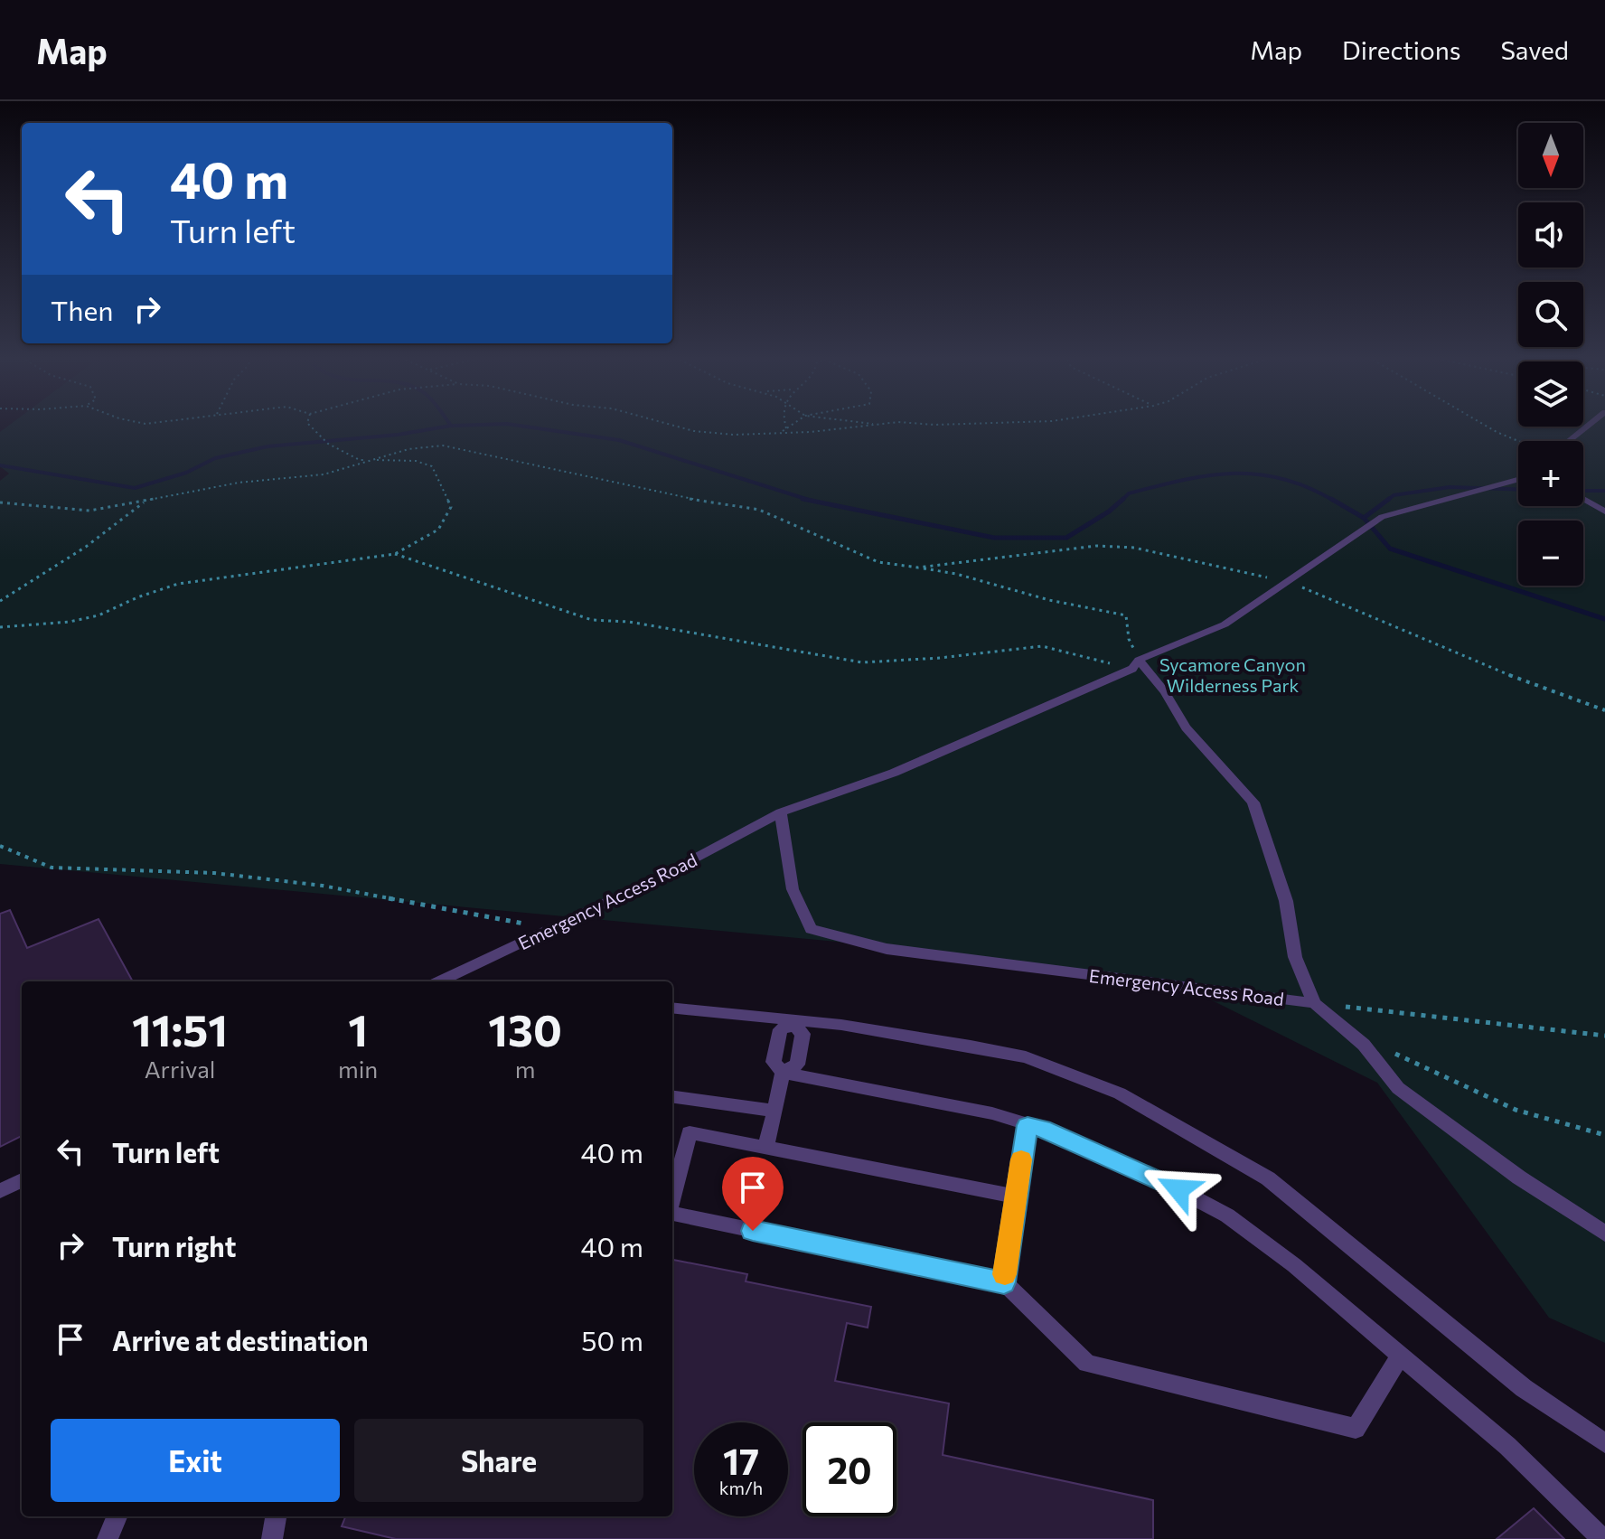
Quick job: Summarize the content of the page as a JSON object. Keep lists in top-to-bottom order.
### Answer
{
  "streets": {
    "lane": ["Emergency Access Road"]
  },
  "parks": ["Sycamore Canyon Wilderness Park"],
  "north": "bottom",
  "page": {
    "header": "Map",
    "nav": ["Map", "Directions", "Saved"],
    "map_buttons": ["+", "−"],
    "turn": ["40 m", "Turn left"],
    "then": "Then",
    "eta": [
      "11:51",
      "Arrival",
      "1",
      "min",
      "130",
      "m"
    ],
    "list": [
      {
        "name": "Turn left",
        "value": "40 m"
      },
      {
        "name": "Turn right",
        "value": "40 m"
      },
      {
        "name": "Arrive at destination",
        "value": "50 m"
      }
    ],
    "buttons": ["Exit", "Share"],
    "speed": "17 km/h",
    "limit": "20"
  }
}
